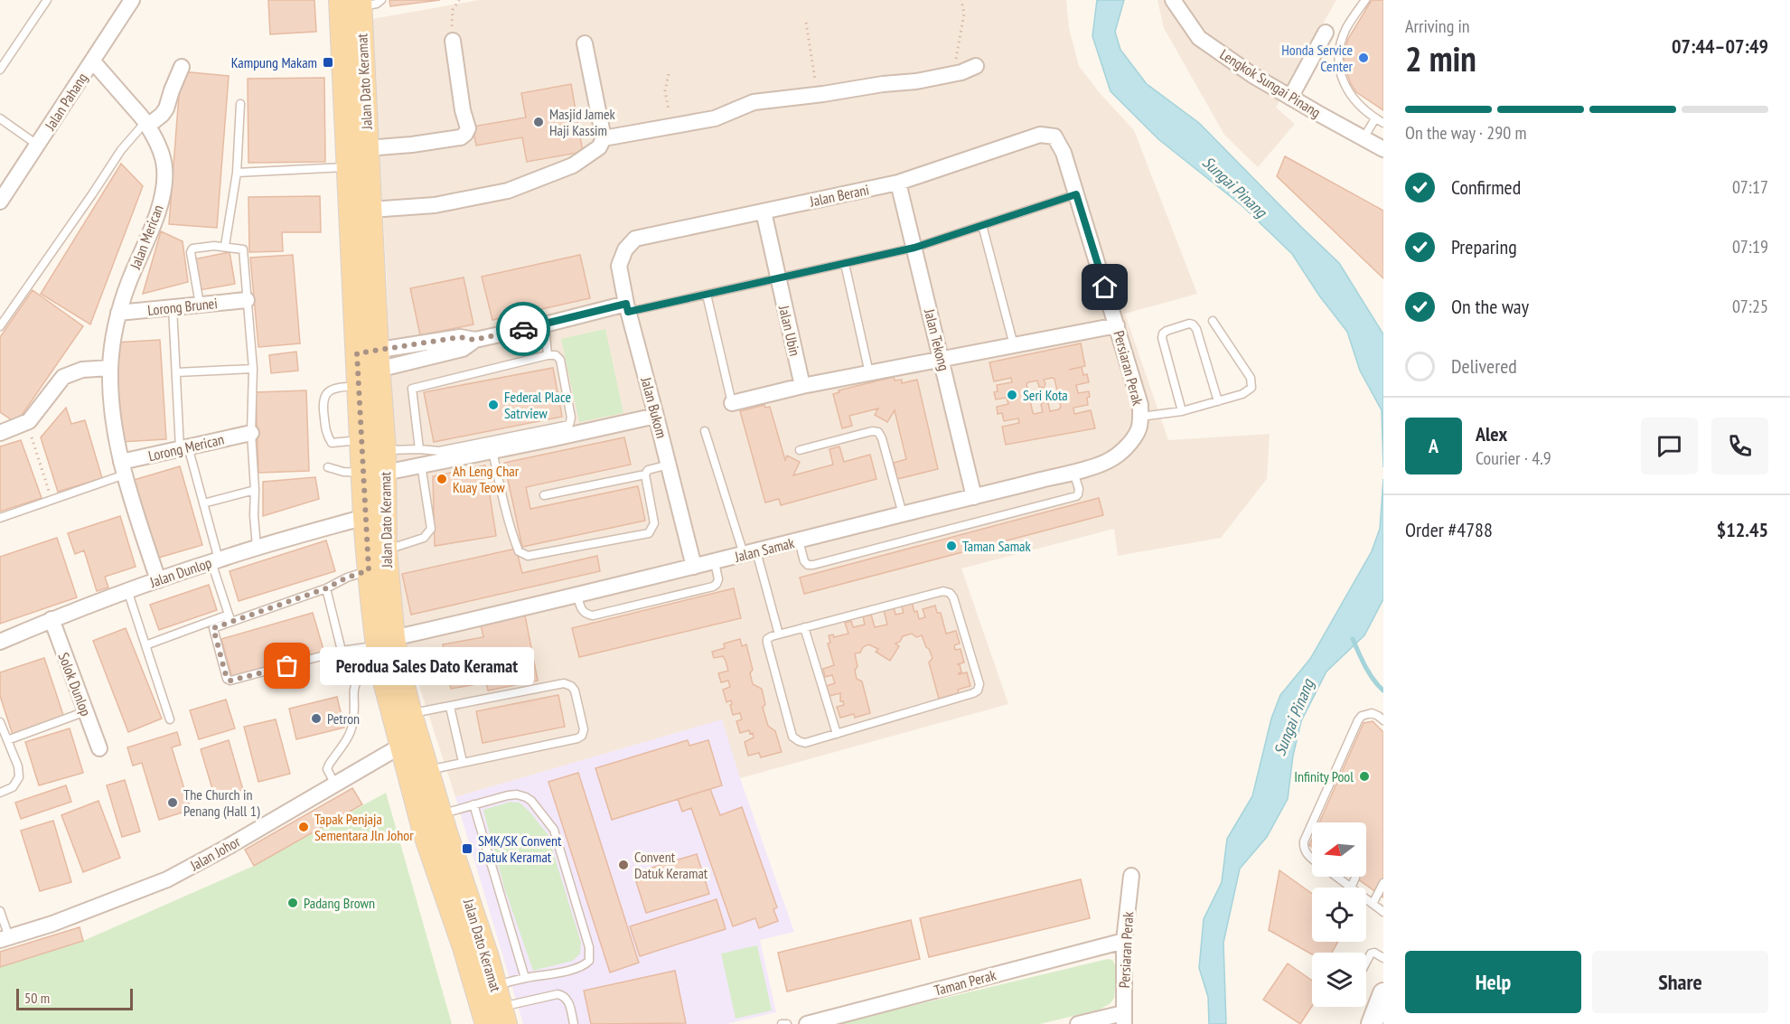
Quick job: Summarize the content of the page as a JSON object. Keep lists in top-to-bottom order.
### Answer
{
  "streets": {
    "main road": ["Jalan Dato Keramat"],
    "street": [
      "Lengkok Sungai Pinang",
      "Jalan Pahang",
      "Jalan Berani",
      "Jalan Merican",
      "Lorong Brunei",
      "Jalan Ubin",
      "Jalan Tekong",
      "Persiaran Perak",
      "Jalan Bukom",
      "Lorong Merican",
      "Jalan Samak",
      "Jalan Dunlop",
      "Solok Dunlop",
      "Jalan Johor",
      "Taman Perak"
    ]
  },
  "crossings": [
    ["Jalan Dato Keramat", "Jalan Samak"],
    ["Jalan Dato Keramat", "Jalan Dunlop"],
    ["Jalan Dato Keramat", "Jalan Johor"],
    ["Jalan Pahang", "Jalan Merican"],
    ["Jalan Berani", "Jalan Ubin"],
    ["Jalan Berani", "Jalan Tekong"],
    ["Jalan Berani", "Persiaran Perak"],
    ["Jalan Berani", "Jalan Bukom"],
    ["Jalan Merican", "Lorong Brunei"],
    ["Jalan Merican", "Lorong Merican"],
    ["Jalan Merican", "Jalan Dunlop"],
    ["Jalan Tekong", "Jalan Samak"],
    ["Persiaran Perak", "Jalan Samak"],
    ["Persiaran Perak", "Taman Perak"],
    ["Jalan Bukom", "Jalan Samak"],
    ["Jalan Dunlop", "Solok Dunlop"]
  ],
  "water": ["Sungai Pinang"],
  "places": {
    "other": [
      "Honda Service Center",
      "Masjid Jamek Haji Kassim",
      "Seri Kota",
      "Federal Place Satrview",
      "Ah Leng Char Kuay Teow",
      "Taman Samak",
      "Perodua Sales Dato Keramat",
      "Petron",
      "Infinity Pool",
      "The Church in Penang (Hall 1)",
      "Tapak Penjaja Sementara Jln Johor",
      "Convent Datuk Keramat",
      "Padang Brown"
    ],
    "transit": ["Kampung Makam", "SMK/SK Convent Datuk Keramat"]
  },
  "scale_bar": "50 m",
  "north": "left",
  "page": {
    "heading": ["2 min", "Arriving in", "07:44–07:49"],
    "panel": [
      "Alex",
      "Courier · 4.9",
      "Order #4788",
      "$12.45"
    ],
    "bar": "On the way · 290 m",
    "list": [
      ["Confirmed", "07:17"],
      ["Preparing", "07:19"],
      ["On the way", "07:25"],
      "Delivered"
    ],
    "round": "A",
    "bubble": "Perodua Sales Dato Keramat",
    "buttons": ["Help", "Share"],
    "scale": "50 m"
  }
}
